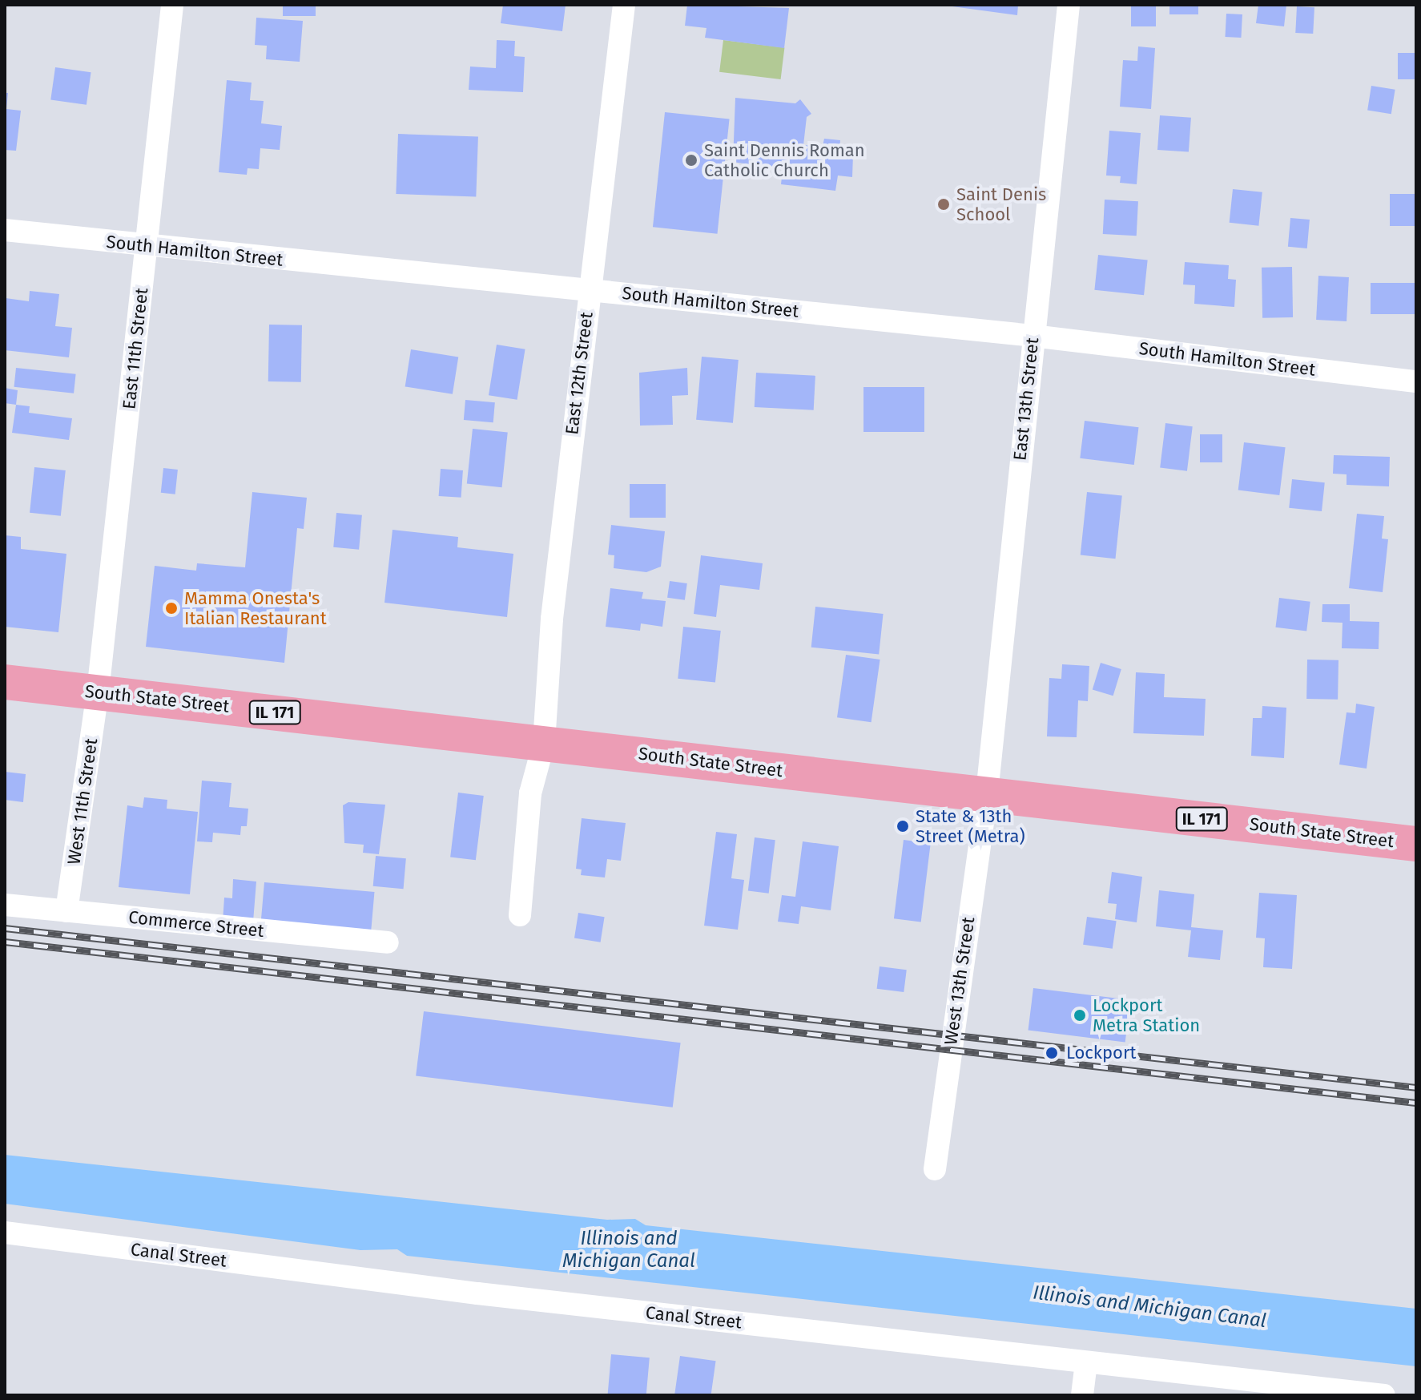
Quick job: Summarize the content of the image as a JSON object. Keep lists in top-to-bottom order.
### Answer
{
  "streets": {
    "main road": ["South State Street", "IL 171"],
    "street": [
      "South Hamilton Street",
      "East 11th Street",
      "East 12th Street",
      "East 13th Street",
      "West 11th Street",
      "Commerce Street",
      "West 13th Street",
      "Canal Street"
    ]
  },
  "crossings": [
    ["South Hamilton Street", "East 11th Street"],
    ["South Hamilton Street", "East 12th Street"],
    ["South Hamilton Street", "East 13th Street"],
    ["East 11th Street", "South State Street"],
    ["East 11th Street", "West 11th Street"],
    ["East 12th Street", "South State Street"],
    ["East 13th Street", "South State Street"],
    ["East 13th Street", "West 13th Street"],
    ["South State Street", "West 11th Street"],
    ["South State Street", "West 13th Street"],
    ["West 11th Street", "Commerce Street"]
  ],
  "water": ["Illinois and Michigan Canal"],
  "places": [
    "Saint Dennis Roman Catholic Church",
    "Saint Denis School",
    "Mamma Onesta's Italian Restaurant",
    "State & 13th Street (Metra)",
    "Lockport Metra Station",
    "Lockport"
  ]
}
